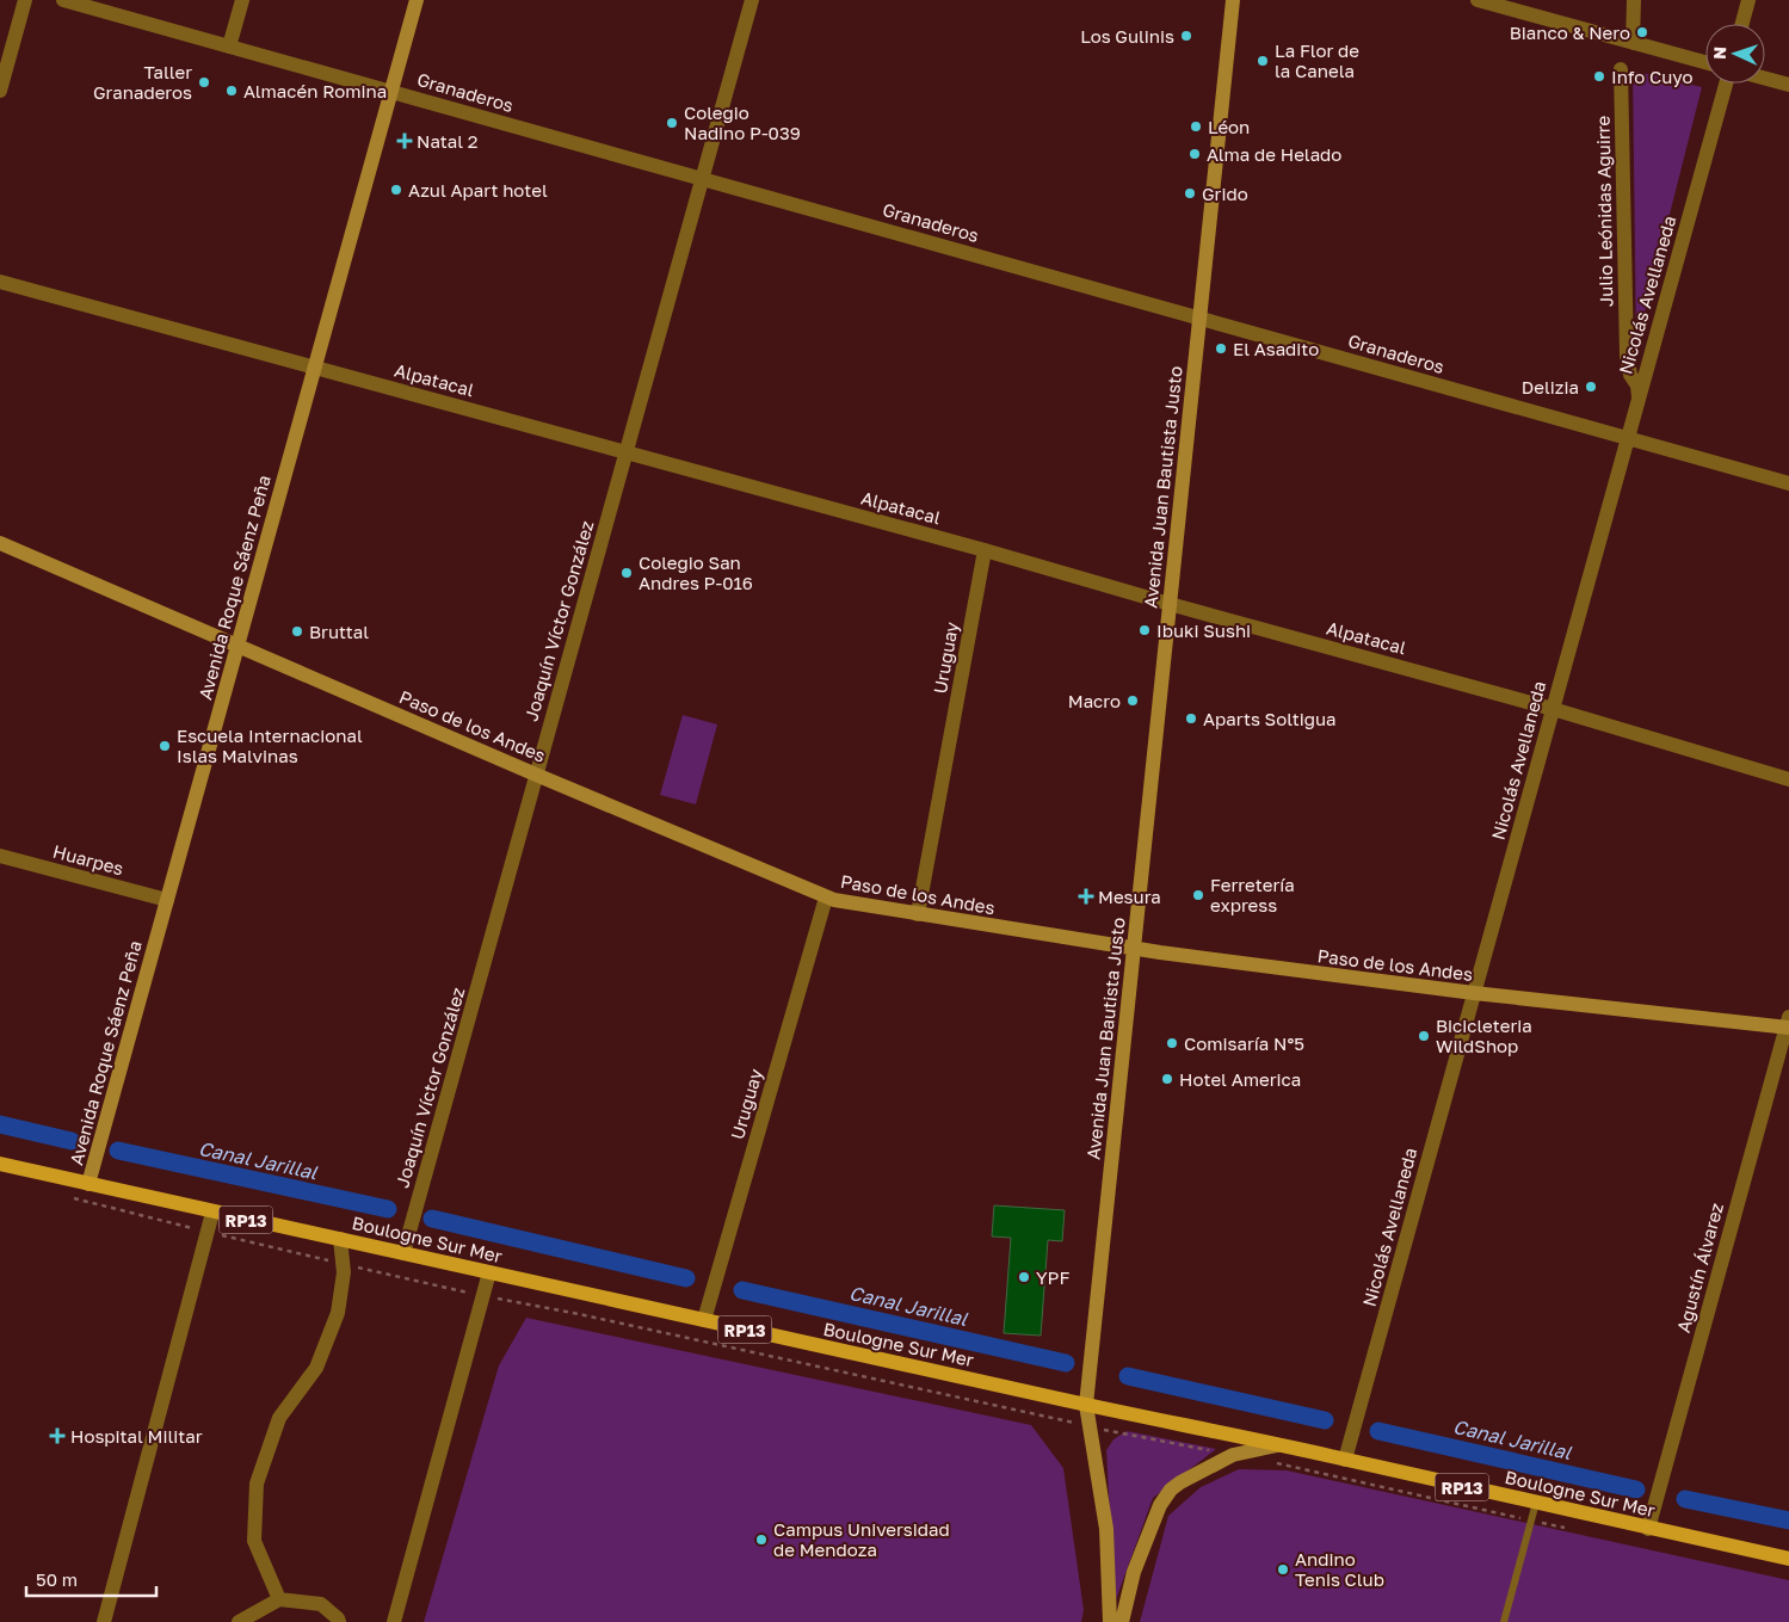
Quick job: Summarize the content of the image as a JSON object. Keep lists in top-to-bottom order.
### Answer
{
  "streets": {
    "main road": ["RP13", "Boulogne Sur Mer"],
    "street": [
      "Granaderos",
      "Julio Leónidas Aguirre",
      "Nicolás Avellaneda",
      "Alpatacal",
      "Avenida Juan Bautista Justo",
      "Avenida Roque Sáenz Peña",
      "Joaquín Víctor González",
      "Uruguay",
      "Paso de los Andes",
      "Huarpes",
      "Agustín Álvarez"
    ]
  },
  "crossings": [
    ["Granaderos", "Nicolás Avellaneda"],
    ["Granaderos", "Avenida Juan Bautista Justo"],
    ["Granaderos", "Avenida Roque Sáenz Peña"],
    ["Granaderos", "Joaquín Víctor González"],
    ["Julio Leónidas Aguirre", "Nicolás Avellaneda"],
    ["Nicolás Avellaneda", "Alpatacal"],
    ["Nicolás Avellaneda", "Paso de los Andes"],
    ["Nicolás Avellaneda", "Boulogne Sur Mer"],
    ["Alpatacal", "Avenida Juan Bautista Justo"],
    ["Alpatacal", "Avenida Roque Sáenz Peña"],
    ["Alpatacal", "Joaquín Víctor González"],
    ["Alpatacal", "Uruguay"],
    ["Avenida Juan Bautista Justo", "Paso de los Andes"],
    ["Avenida Juan Bautista Justo", "Boulogne Sur Mer"],
    ["Avenida Roque Sáenz Peña", "Paso de los Andes"],
    ["Avenida Roque Sáenz Peña", "Huarpes"],
    ["Avenida Roque Sáenz Peña", "Boulogne Sur Mer"],
    ["Joaquín Víctor González", "Paso de los Andes"],
    ["Joaquín Víctor González", "Boulogne Sur Mer"],
    ["Uruguay", "Paso de los Andes"],
    ["Uruguay", "Boulogne Sur Mer"],
    ["Paso de los Andes", "Agustín Álvarez"],
    ["Boulogne Sur Mer", "Agustín Álvarez"]
  ],
  "water": ["Canal Jarillal"],
  "places": {
    "other": [
      "Bianco & Nero",
      "Los Gulinis",
      "La Flor de la Canela",
      "Info Cuyo",
      "Taller Granaderos",
      "Almacén Romina",
      "Colegio Nadino P-039",
      "Léon",
      "Alma de Helado",
      "Azul Apart hotel",
      "Grido",
      "El Asadito",
      "Delizia",
      "Colegio San Andres P-016",
      "Ibuki Sushi",
      "Bruttal",
      "Macro",
      "Aparts Soltigua",
      "Escuela Internacional Islas Malvinas",
      "Ferretería express",
      "Bicicleteria WildShop",
      "Comisaría N°5",
      "Hotel America",
      "YPF",
      "Campus Universidad de Mendoza",
      "Andino Tenis Club"
    ],
    "health": ["Natal 2", "Mesura", "Hospital Militar"]
  },
  "scale_bar": "50 m",
  "north": "left"
}
